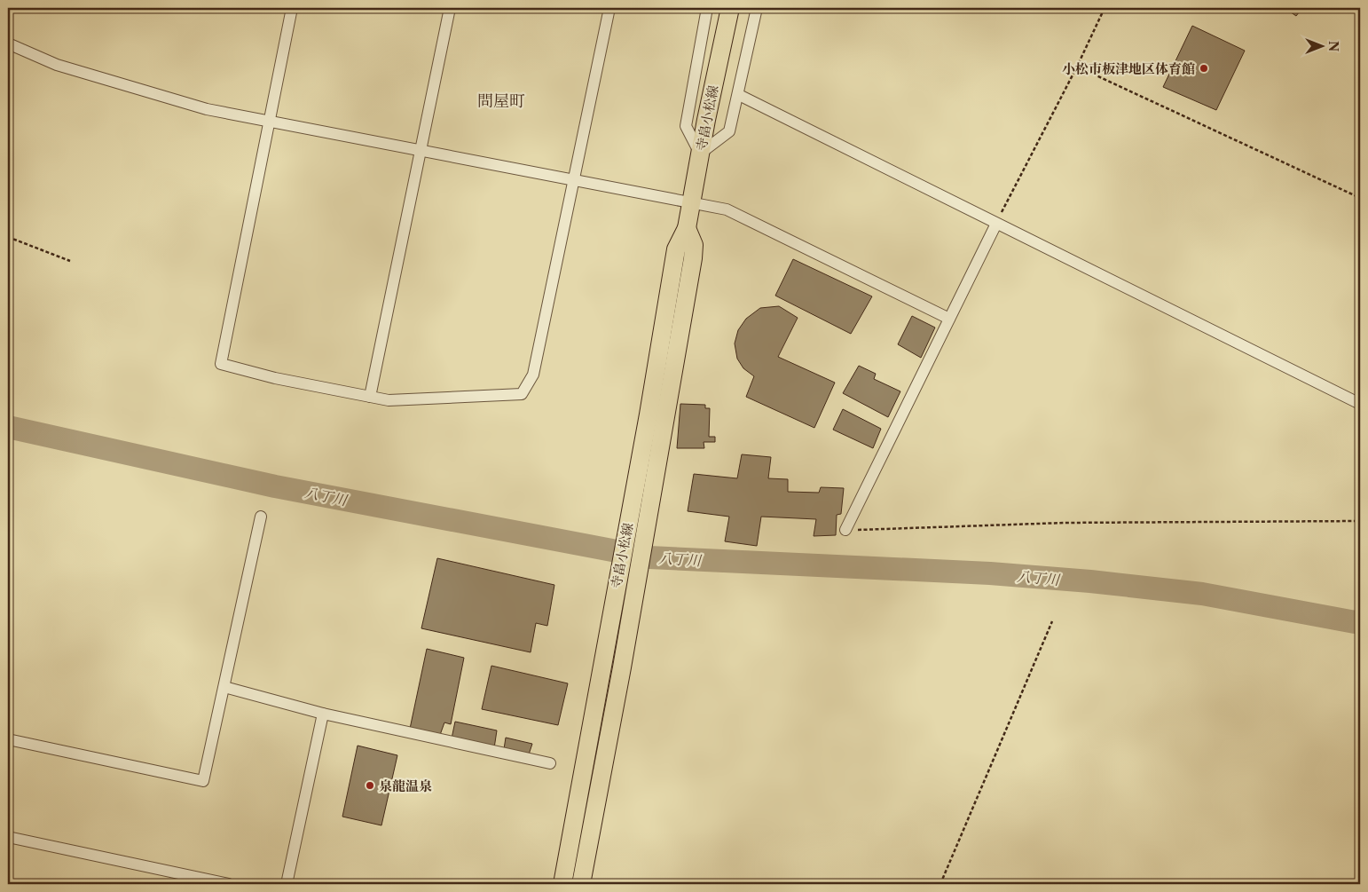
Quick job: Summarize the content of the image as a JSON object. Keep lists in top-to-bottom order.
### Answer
{
  "streets": {
    "main road": ["寺畠小松線"]
  },
  "districts": ["問屋町"],
  "water": ["八丁川"],
  "places": ["小松市板津地区体育館", "泉龍温泉"],
  "north": "right"
}
